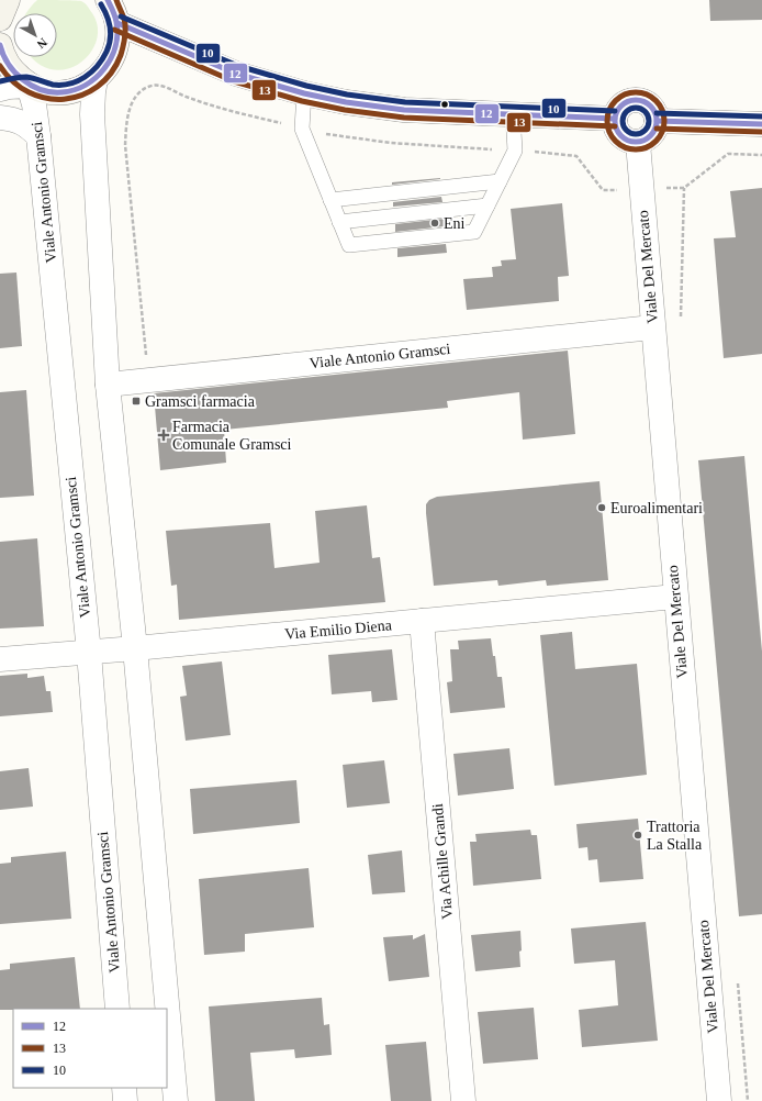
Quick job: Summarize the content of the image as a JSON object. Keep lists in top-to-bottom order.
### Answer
{
  "streets": {
    "street": [
      "Viale Antonio Gramsci",
      "Viale Del Mercato",
      "Via Emilio Diena",
      "Via Achille Grandi"
    ]
  },
  "crossings": [
    ["Viale Antonio Gramsci", "Viale Del Mercato"],
    ["Viale Antonio Gramsci", "Via Emilio Diena"],
    ["Viale Del Mercato", "Via Emilio Diena"],
    ["Via Emilio Diena", "Via Achille Grandi"]
  ],
  "places": {
    "other": ["Eni", "Euroalimentari", "Trattoria La Stalla"],
    "transit": ["Gramsci farmacia"],
    "health": ["Farmacia Comunale Gramsci"]
  },
  "lines": ["transit line 12", "transit line 13", "transit line 10"],
  "legend": ["12", "13", "10"],
  "north": "bottom right"
}
